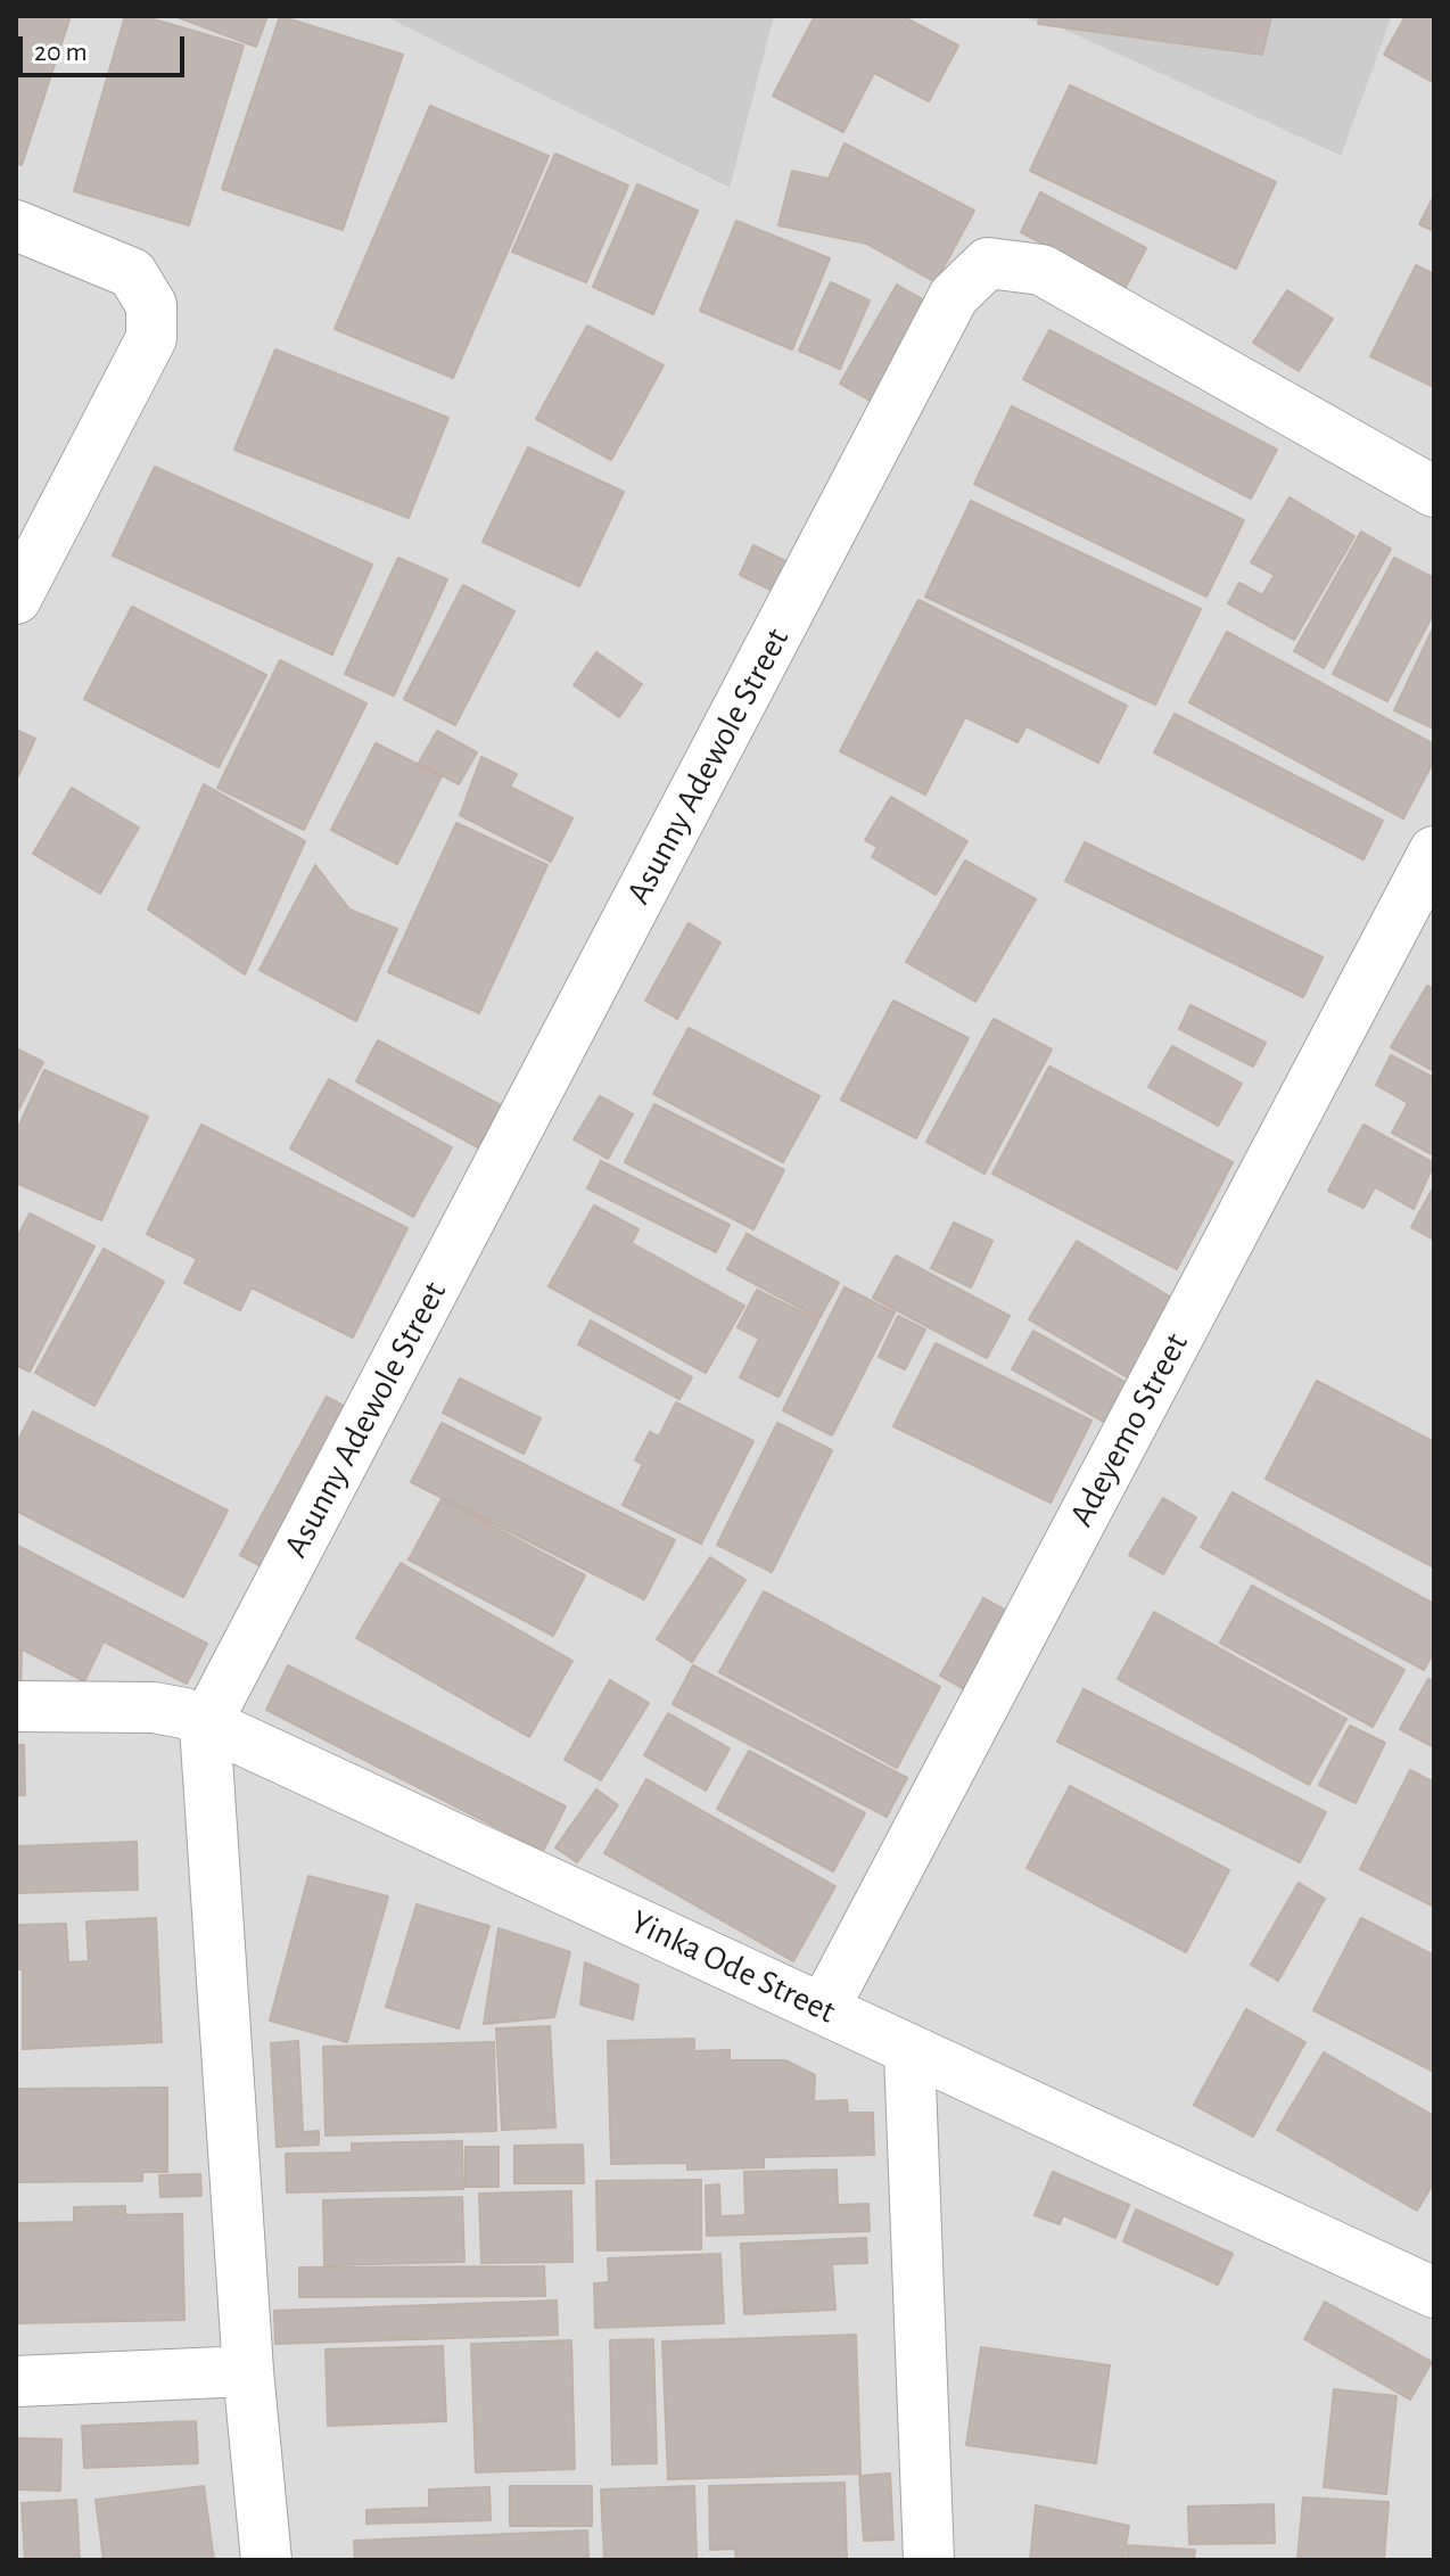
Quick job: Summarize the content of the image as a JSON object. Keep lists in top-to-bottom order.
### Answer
{
  "streets": {
    "street": ["Asunny Adewole Street", "Adeyemo Street", "Yinka Ode Street"]
  },
  "crossings": [
    ["Asunny Adewole Street", "Yinka Ode Street"],
    ["Adeyemo Street", "Yinka Ode Street"]
  ],
  "scale_bar": "20 m"
}
